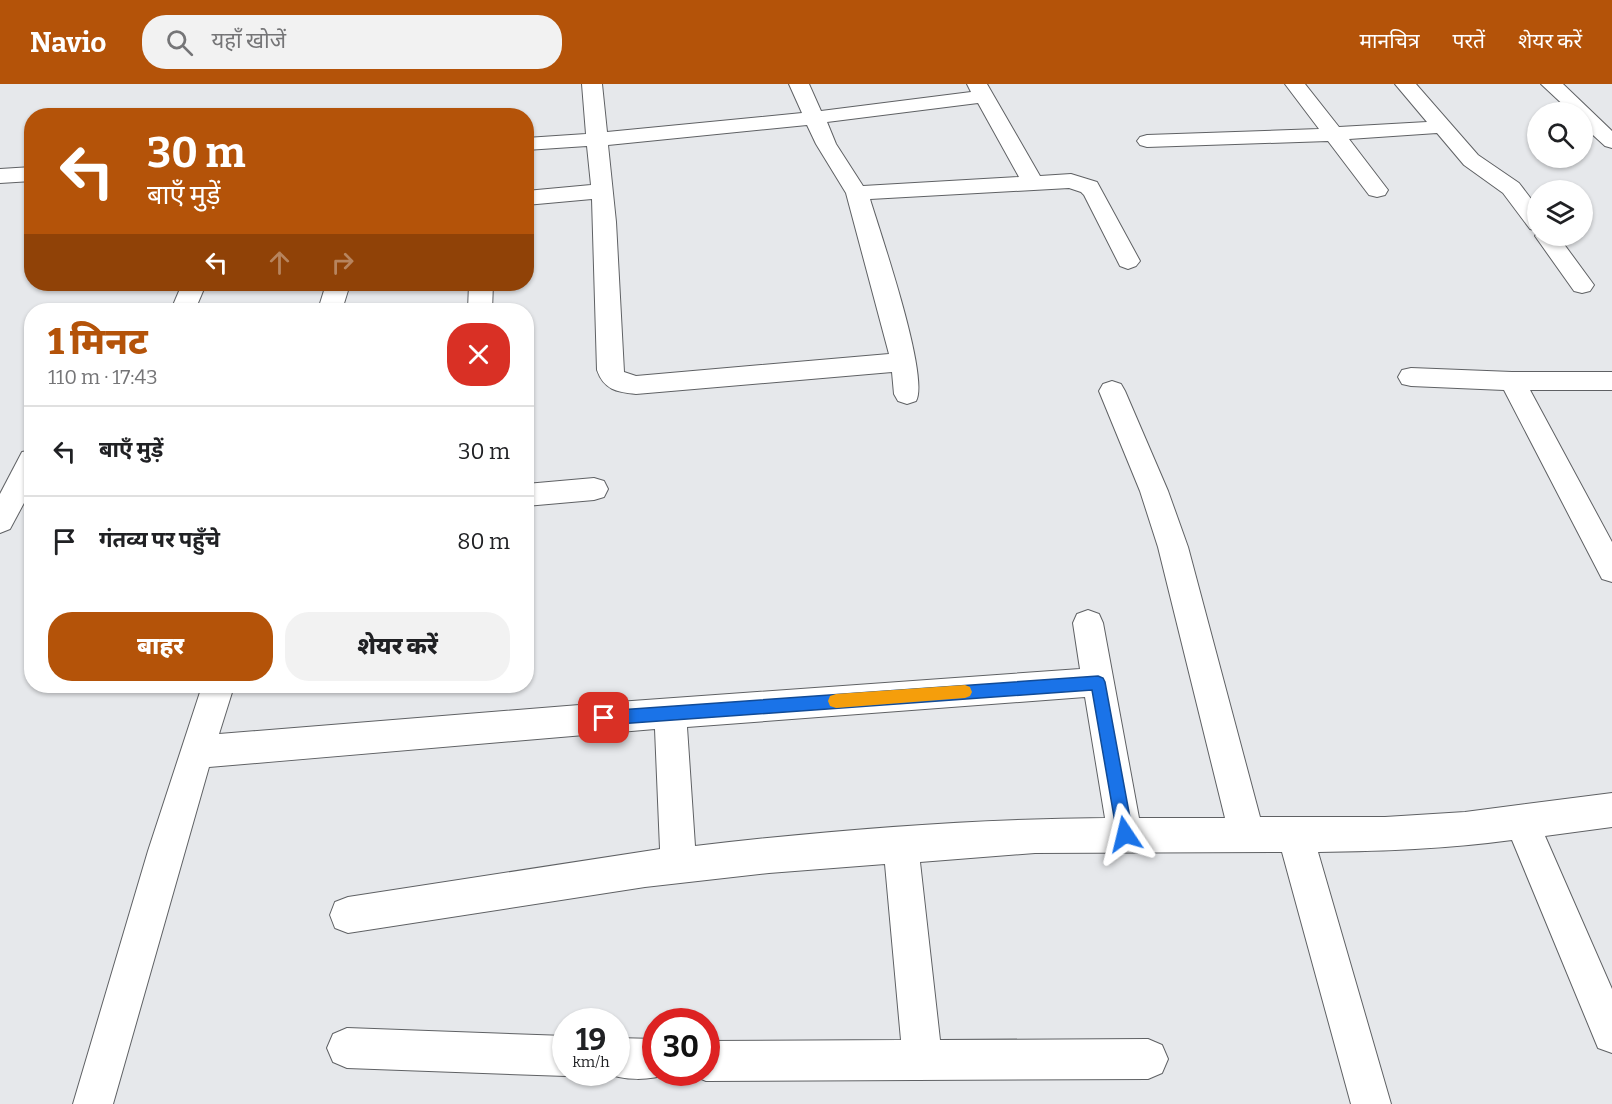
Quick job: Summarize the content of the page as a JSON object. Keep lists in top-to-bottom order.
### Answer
{
  "page": {
    "header": "Navio",
    "search": "यहाँ खोजें",
    "nav": ["मानचित्र", "परतें", "शेयर करें"],
    "turn": ["30 m", "बाएँ मुड़ें"],
    "heading": ["1 मिनट", "110 m · 17:43"],
    "list": [
      {
        "name": "बाएँ मुड़ें",
        "value": "30 m"
      },
      {
        "name": "गंतव्य पर पहुँचे",
        "value": "80 m"
      }
    ],
    "buttons": ["बाहर", "शेयर करें"],
    "speed": "19 km/h",
    "limit": "30"
  }
}
